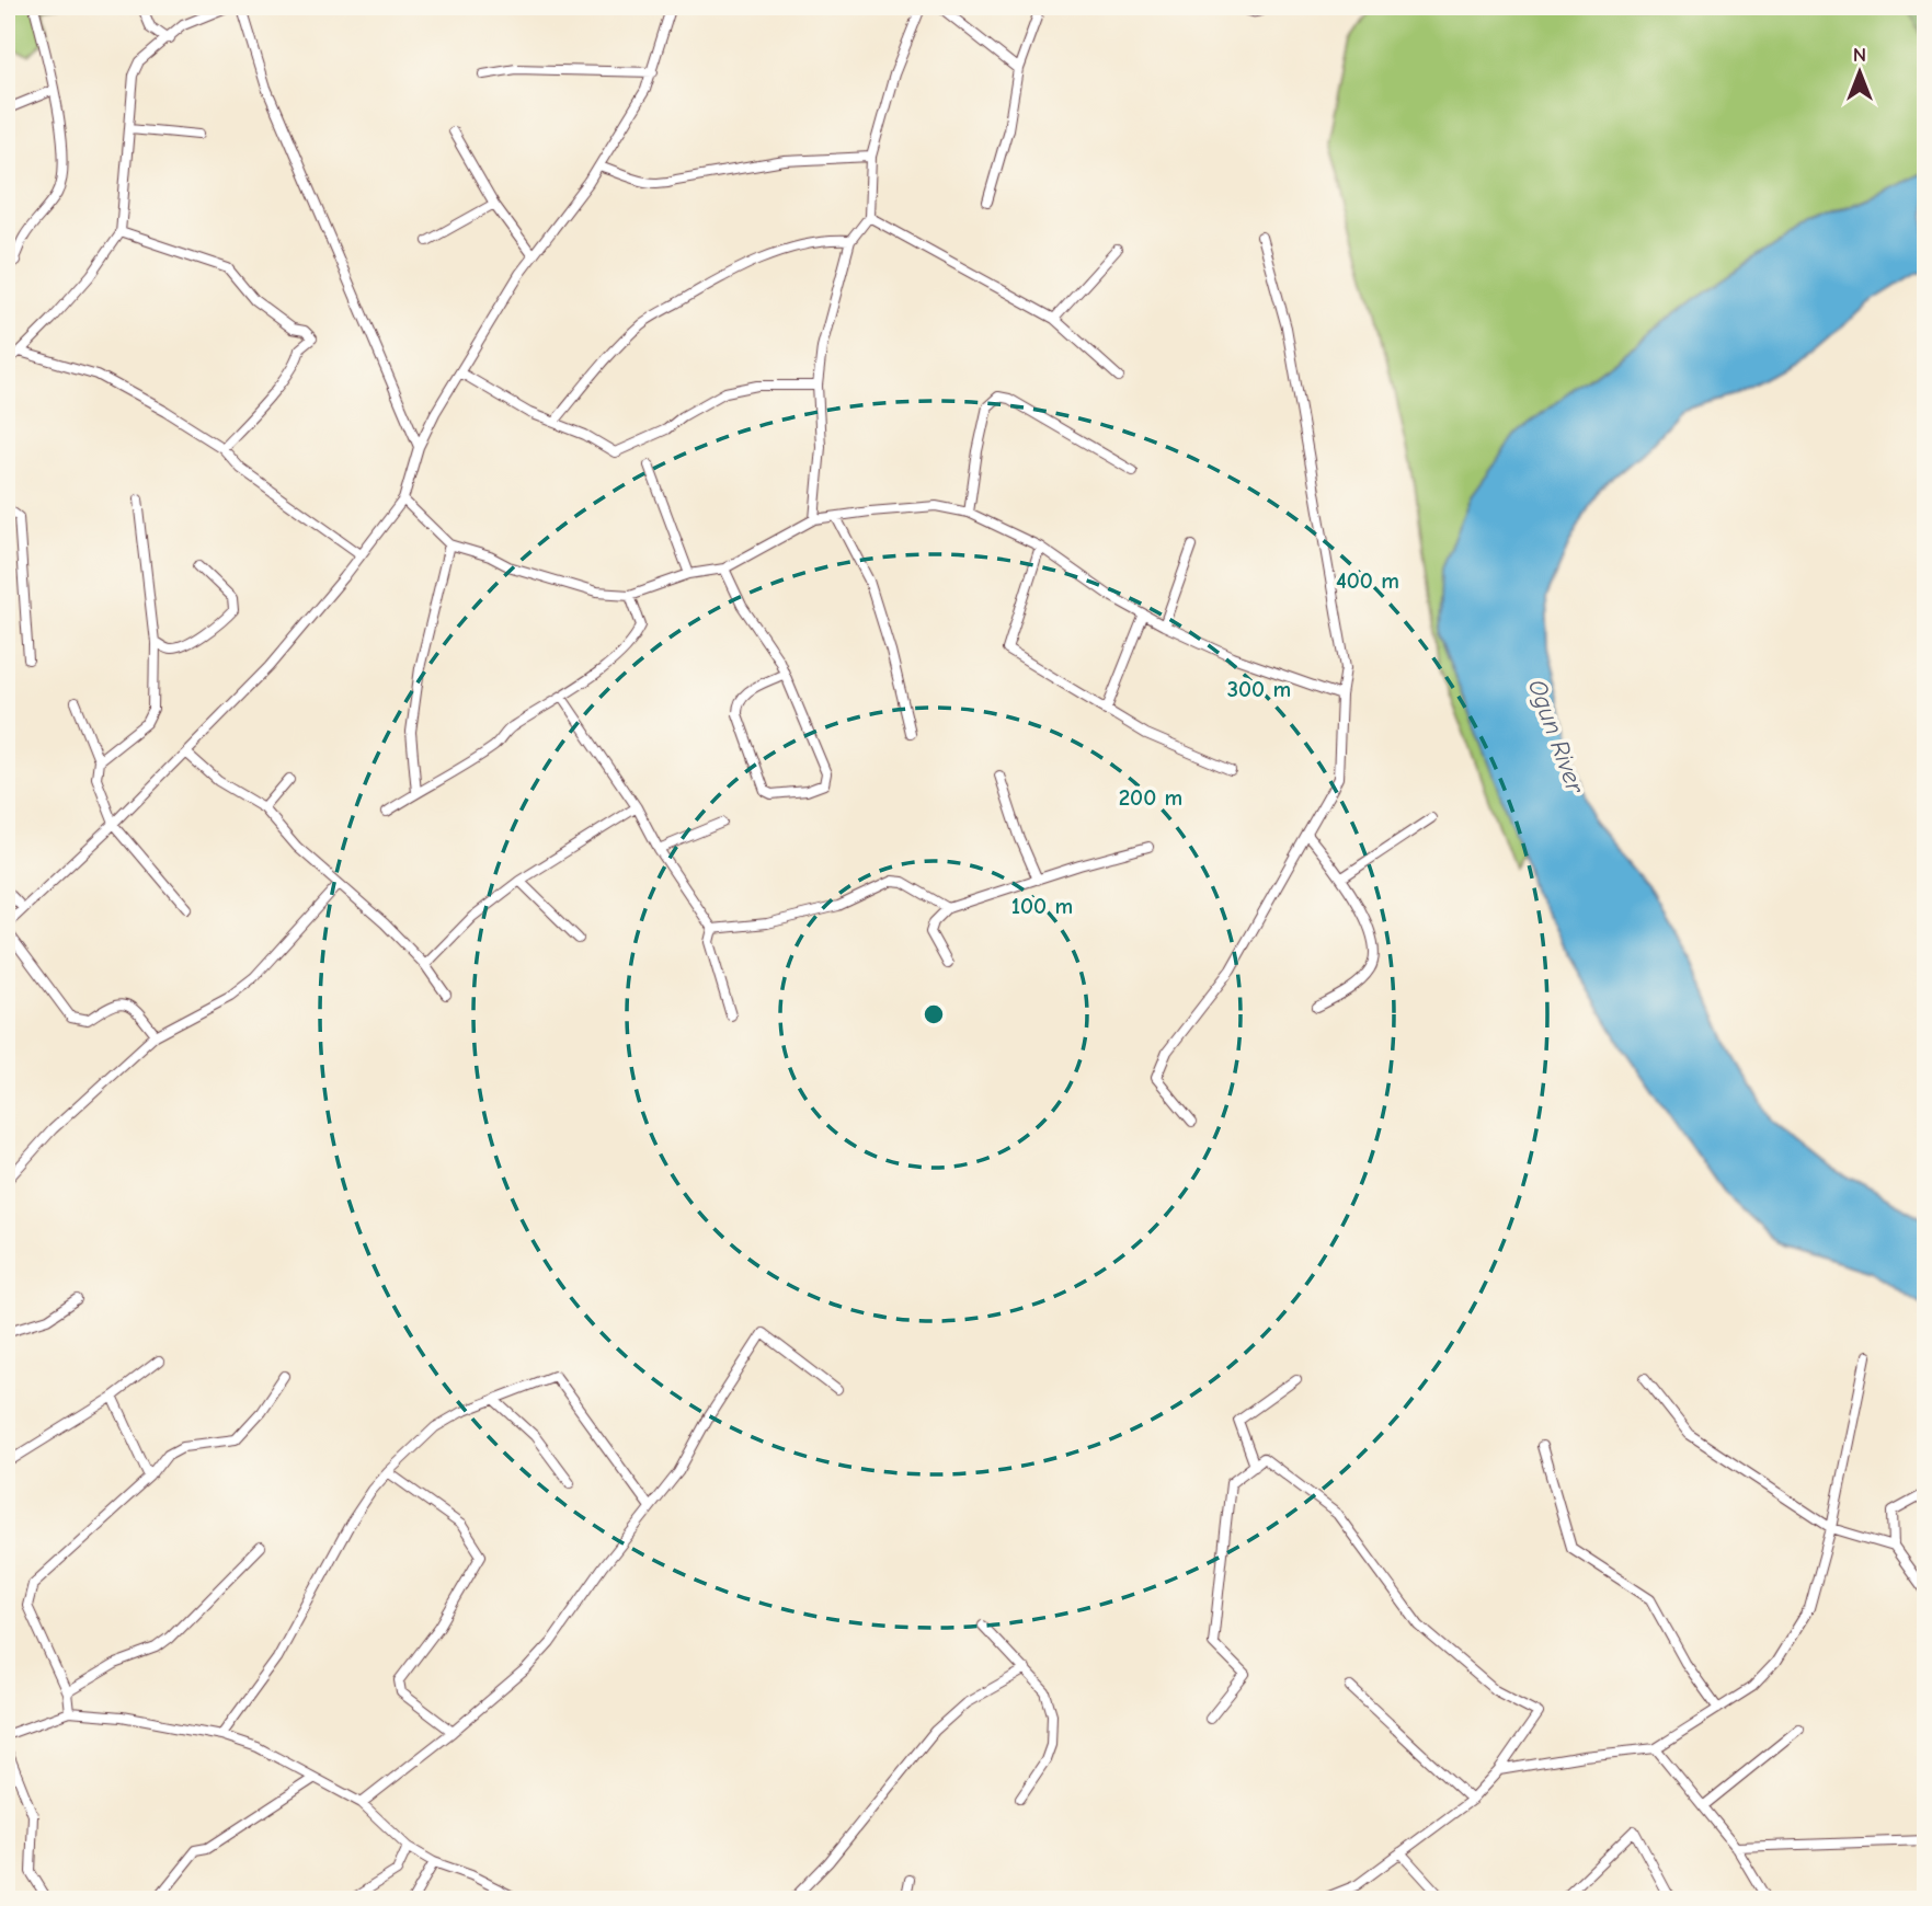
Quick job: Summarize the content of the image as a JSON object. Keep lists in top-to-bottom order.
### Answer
{
  "water": ["Ogun River"],
  "north": "top",
  "rings": [
    "400 m",
    "300 m",
    "200 m",
    "100 m"
  ]
}
